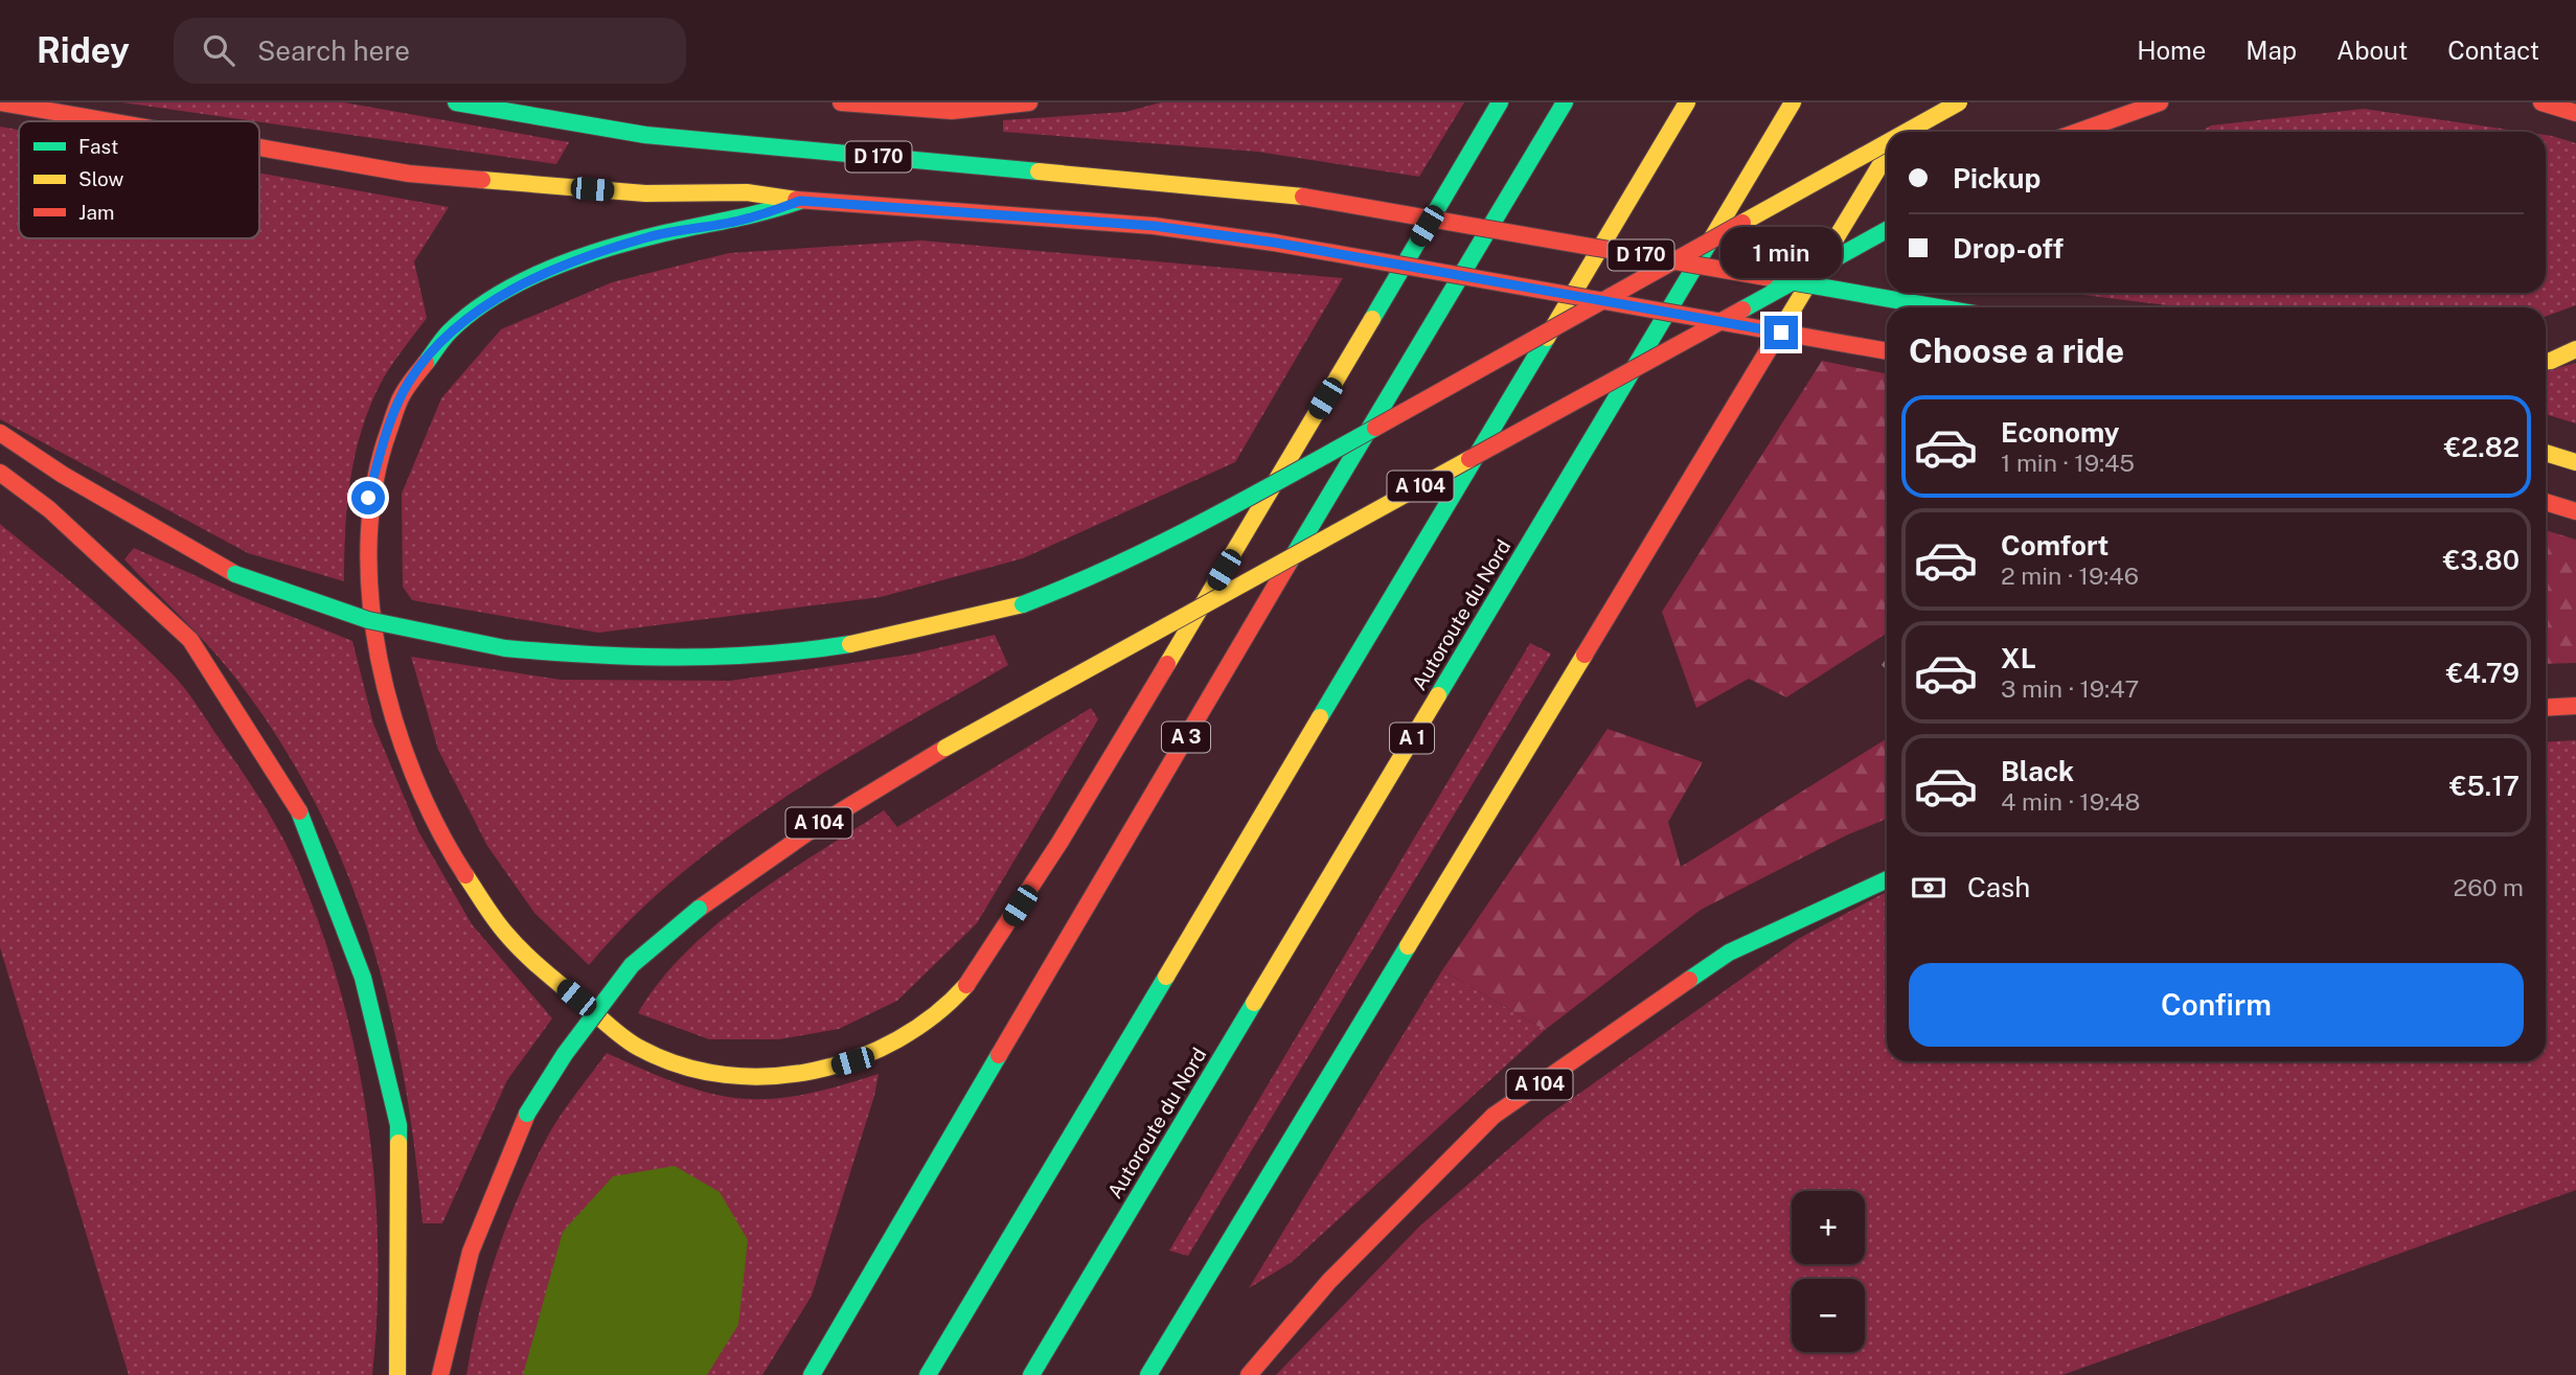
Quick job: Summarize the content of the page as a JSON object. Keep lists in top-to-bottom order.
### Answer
{
  "streets": {
    "highway": [
      "D 170",
      "A 104",
      "Autoroute du Nord",
      "A 3",
      "A 1"
    ]
  },
  "legend": ["Fast", "Slow", "Jam"],
  "page": {
    "header": "Ridey",
    "search": "Search here",
    "nav": [
      "Home",
      "Map",
      "About",
      "Contact"
    ],
    "banner": ["Pickup", "Drop-off"],
    "bubble": "1 min",
    "heading": "Choose a ride",
    "list": [
      {
        "name": "Economy",
        "note": "1 min · 19:45",
        "value": "€2.82"
      },
      {
        "name": "Comfort",
        "note": "2 min · 19:46",
        "value": "€3.80"
      },
      {
        "name": "XL",
        "note": "3 min · 19:47",
        "value": "€4.79"
      },
      {
        "name": "Black",
        "note": "4 min · 19:48",
        "value": "€5.17"
      }
    ],
    "pay": ["Cash", "260 m"],
    "buttons": "Confirm",
    "map_buttons": ["+", "−"]
  }
}
